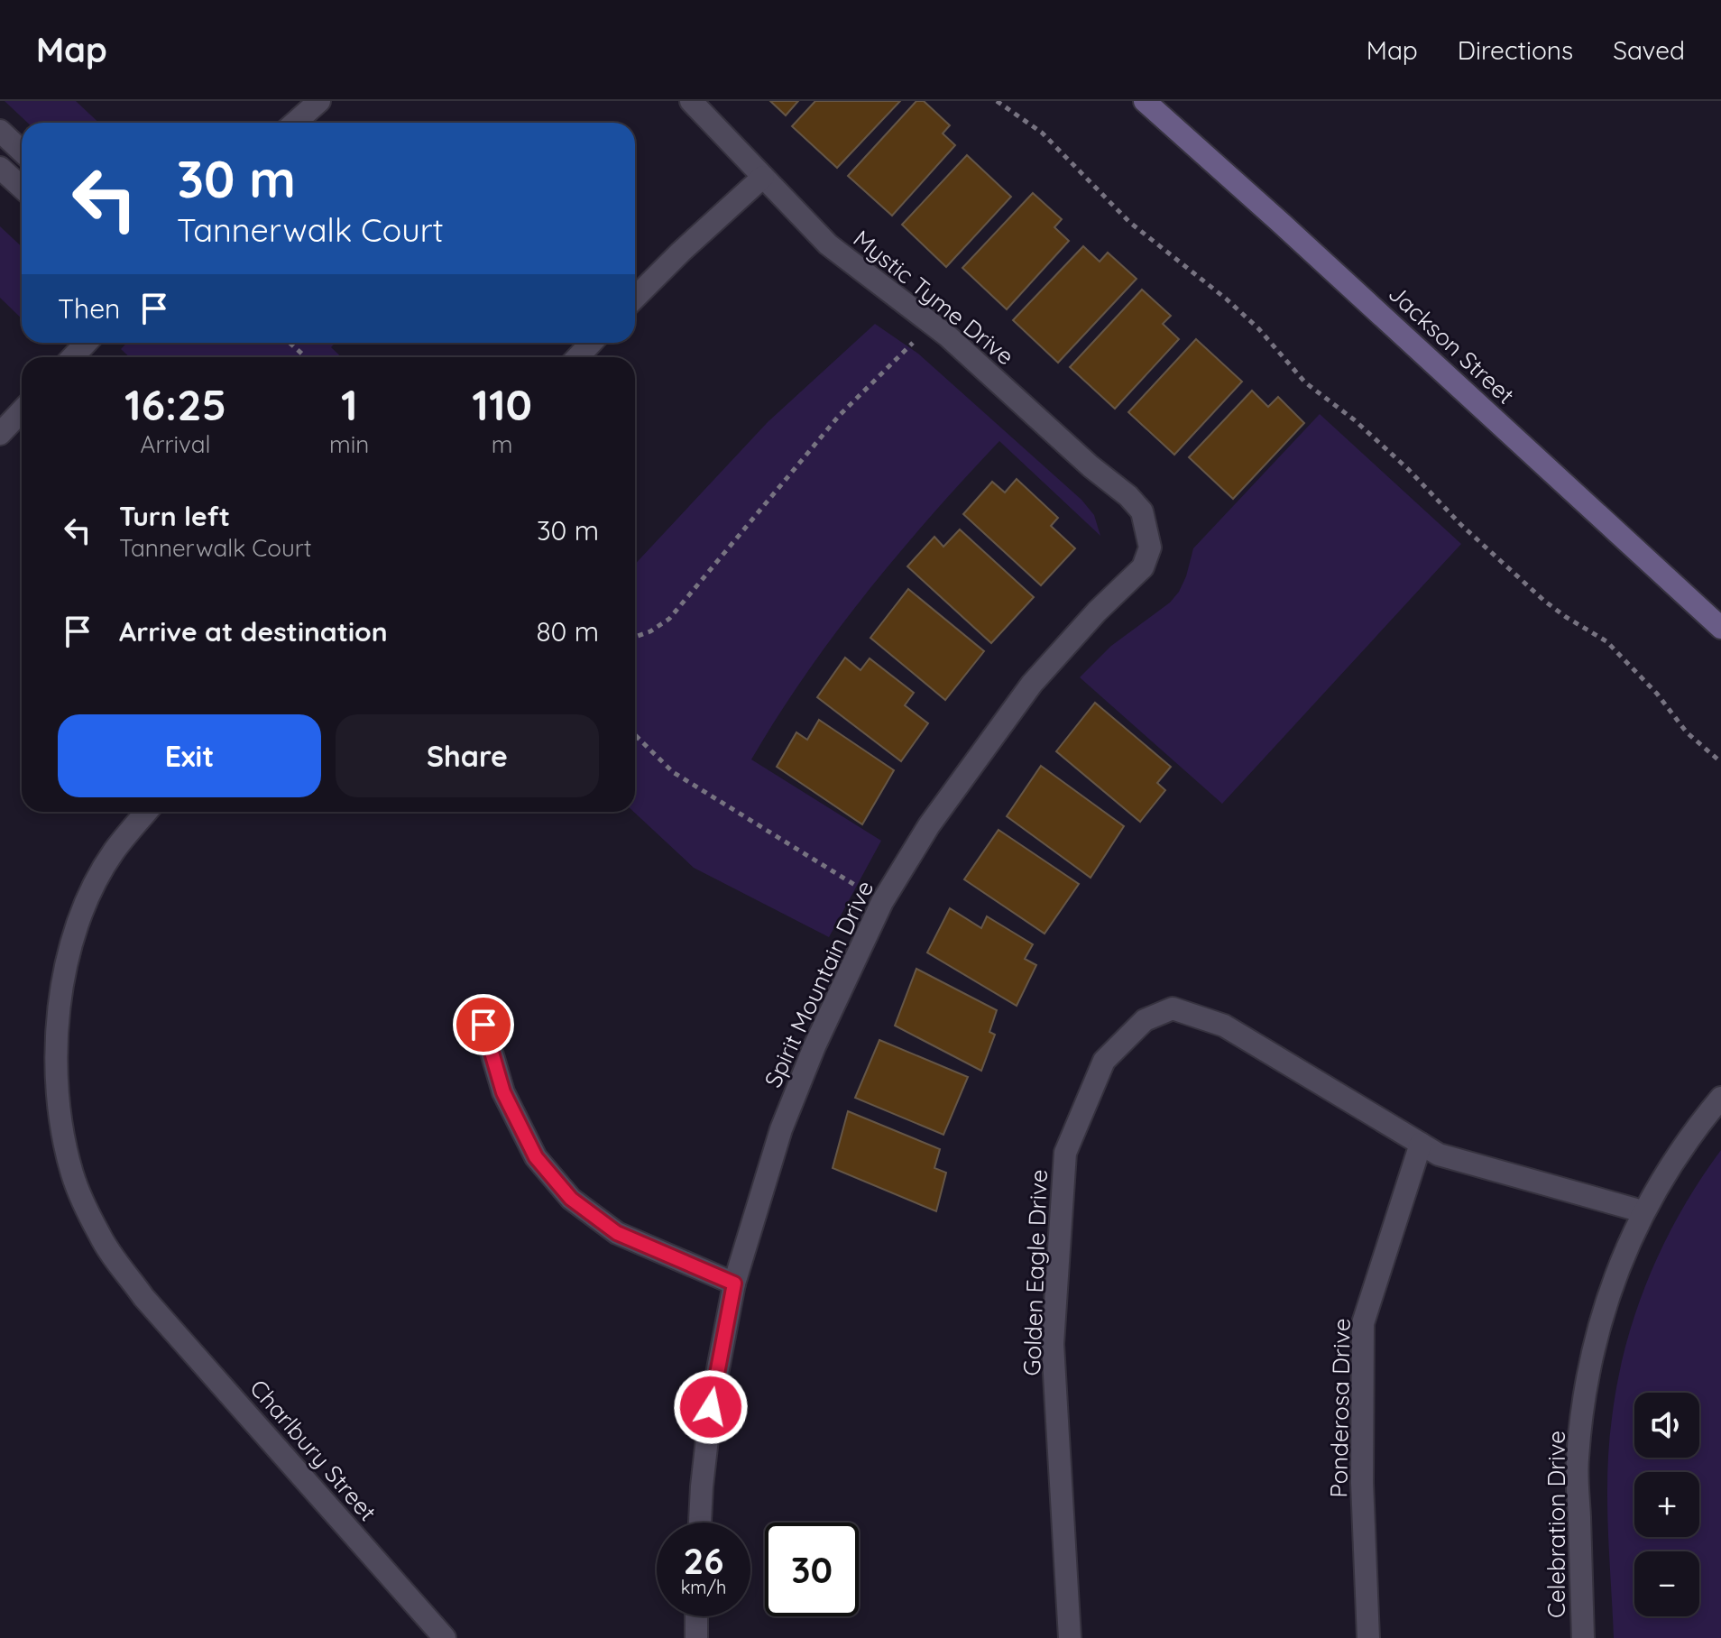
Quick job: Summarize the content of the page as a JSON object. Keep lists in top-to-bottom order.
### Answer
{
  "streets": {
    "main road": ["Jackson Street"],
    "street": [
      "Mystic Tyme Drive",
      "Spirit Mountain Drive",
      "Golden Eagle Drive",
      "Ponderosa Drive",
      "Charlbury Street",
      "Celebration Drive"
    ]
  },
  "crossings": [
    ["Mystic Tyme Drive", "Spirit Mountain Drive"],
    ["Golden Eagle Drive", "Ponderosa Drive"]
  ],
  "page": {
    "header": "Map",
    "nav": ["Map", "Directions", "Saved"],
    "turn": ["30 m", "Tannerwalk Court"],
    "then": "Then",
    "eta": [
      "16:25",
      "Arrival",
      "1",
      "min",
      "110",
      "m"
    ],
    "list": [
      {
        "name": "Turn left",
        "note": "Tannerwalk Court",
        "value": "30 m"
      },
      {
        "name": "Arrive at destination",
        "value": "80 m"
      }
    ],
    "buttons": ["Exit", "Share"],
    "map_buttons": ["+", "−"],
    "speed": "26 km/h",
    "limit": "30"
  }
}
